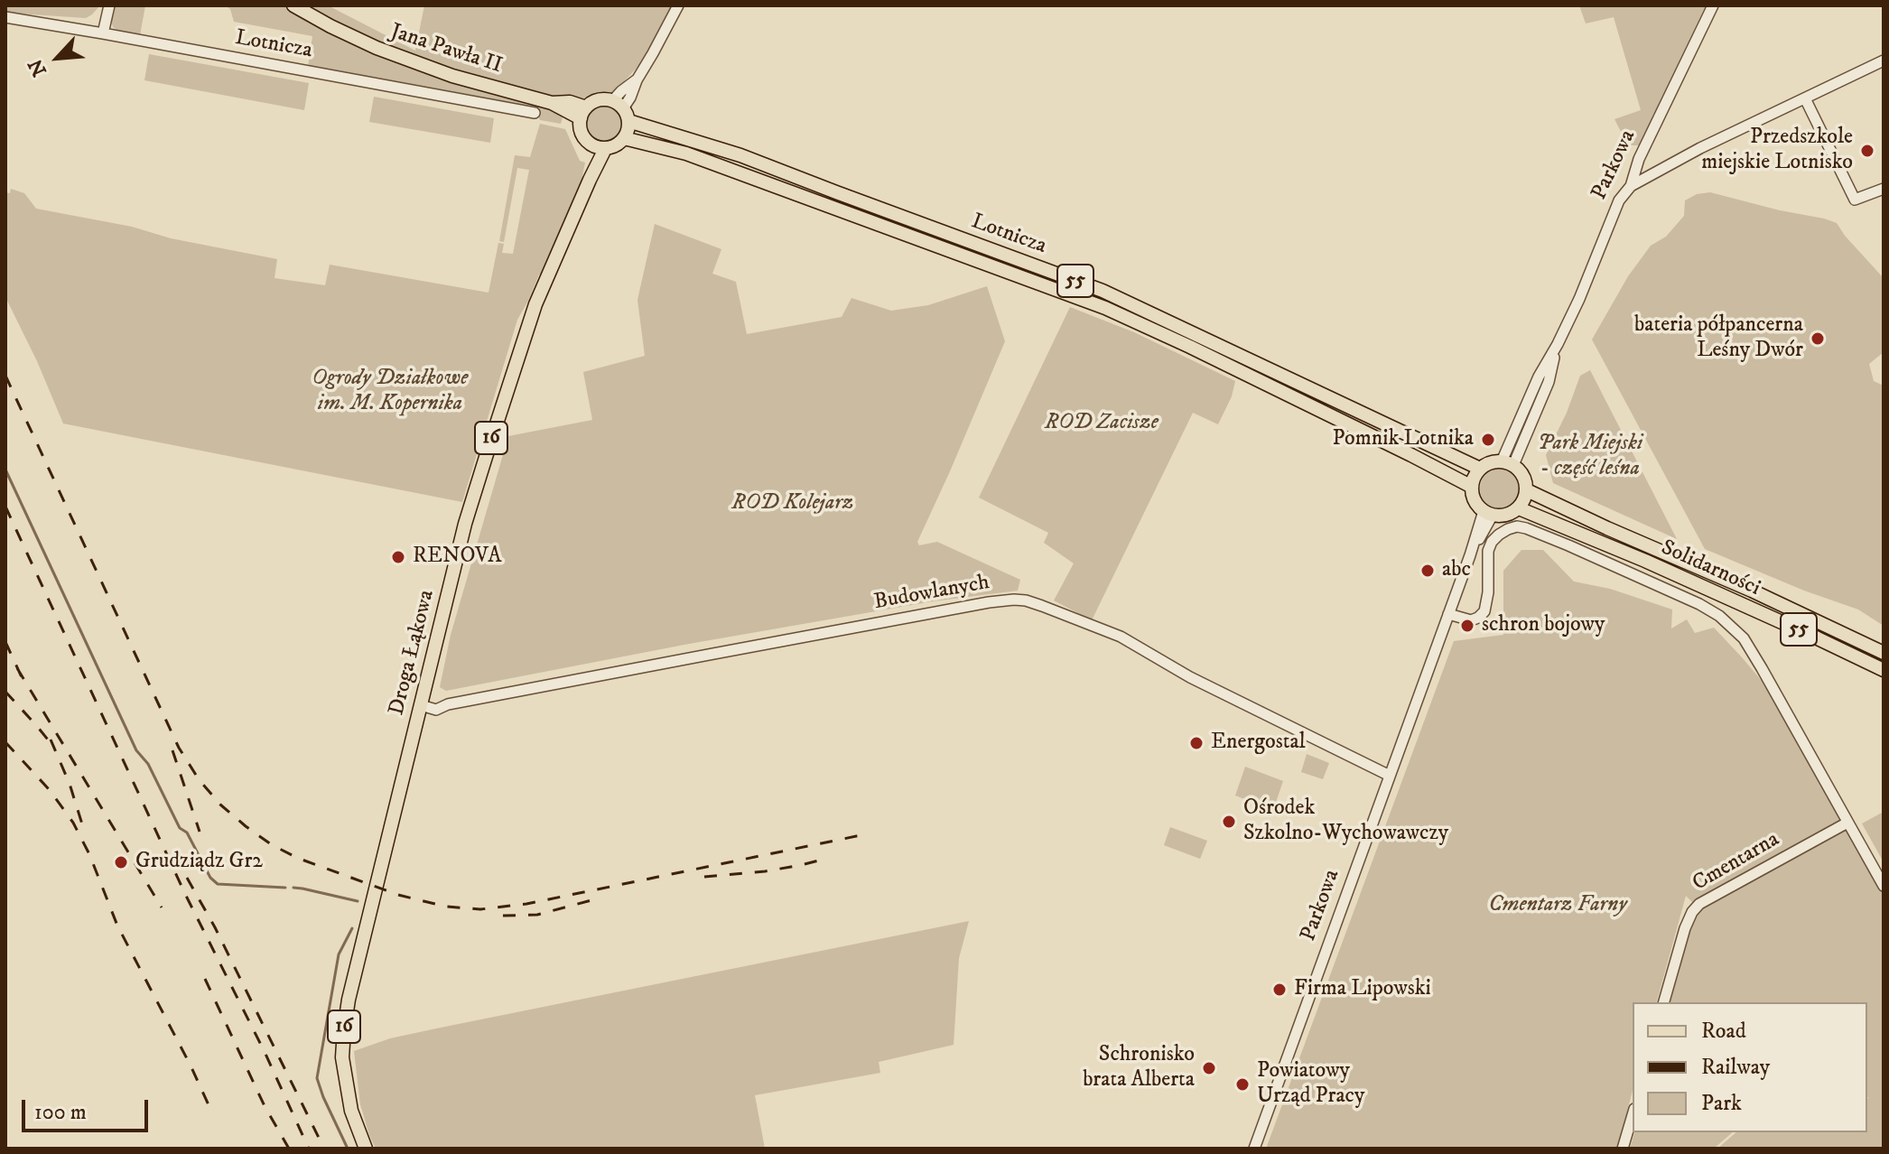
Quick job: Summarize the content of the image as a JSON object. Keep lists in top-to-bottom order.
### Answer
{
  "streets": {
    "main road": [
      "Lotnicza",
      "Jana Pawła II",
      "55",
      "16",
      "Solidarności",
      "Droga Łąkowa"
    ],
    "street": ["Parkowa", "Budowlanych", "Cmentarna"]
  },
  "crossings": [
    ["Lotnicza", "Jana Pawła II"],
    ["Lotnicza", "Parkowa"],
    ["Lotnicza", "16"],
    ["Lotnicza", "Solidarności"],
    ["Lotnicza", "Droga Łąkowa"],
    ["Jana Pawła II", "16"],
    ["Jana Pawła II", "Droga Łąkowa"],
    ["Parkowa", "Solidarności"],
    ["Parkowa", "Budowlanych"],
    ["16", "Droga Łąkowa"],
    ["Budowlanych", "Droga Łąkowa"]
  ],
  "parks": [
    "Ogrody Działkowe im. M. Kopernika",
    "ROD Zacisze",
    "Park Miejski - część leśna",
    "ROD Kolejarz",
    "Cmentarz Farny"
  ],
  "places": [
    "Przedszkole miejskie Lotnisko",
    "bateria półpancerna Leśny Dwór",
    "Pomnik Lotnika",
    "RENOVA",
    "abc",
    "schron bojowy",
    "Energostal",
    "Ośrodek Szkolno-Wychowawczy",
    "Grudziądz Gr2",
    "Firma Lipowski",
    "Schronisko brata Alberta",
    "Powiatowy Urząd Pracy"
  ],
  "legend": ["Road", "Railway", "Park"],
  "scale_bar": "100 m",
  "north": "bottom left"
}
